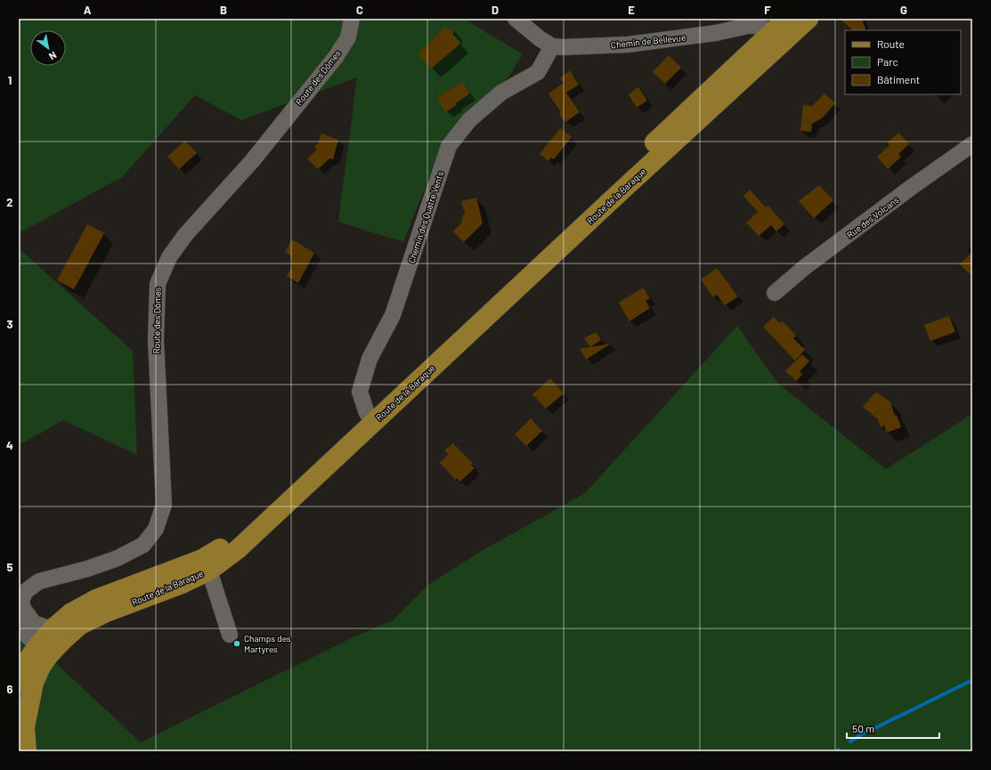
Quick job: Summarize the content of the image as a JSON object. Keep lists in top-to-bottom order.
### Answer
{
  "streets": {
    "main road": ["Route de la Baraque"],
    "street": [
      "Chemin de Bellevue",
      "Route des Dômes",
      "Chemin des Quatre Vents",
      "Rue des Volcans"
    ]
  },
  "crossings": [
    ["Chemin de Bellevue", "Route de la Baraque"],
    ["Chemin de Bellevue", "Chemin des Quatre Vents"],
    ["Route des Dômes", "Route de la Baraque"],
    ["Route de la Baraque", "Chemin des Quatre Vents"]
  ],
  "places": ["Champs des Martyres"],
  "legend": ["Route", "Parc", "Bâtiment"],
  "scale_bar": "50 m",
  "north": "bottom right",
  "grid": {
    "columns": [
      "A",
      "B",
      "C",
      "D",
      "E",
      "F",
      "G"
    ],
    "rows": [
      "1",
      "2",
      "3",
      "4",
      "5",
      "6"
    ]
  }
}
